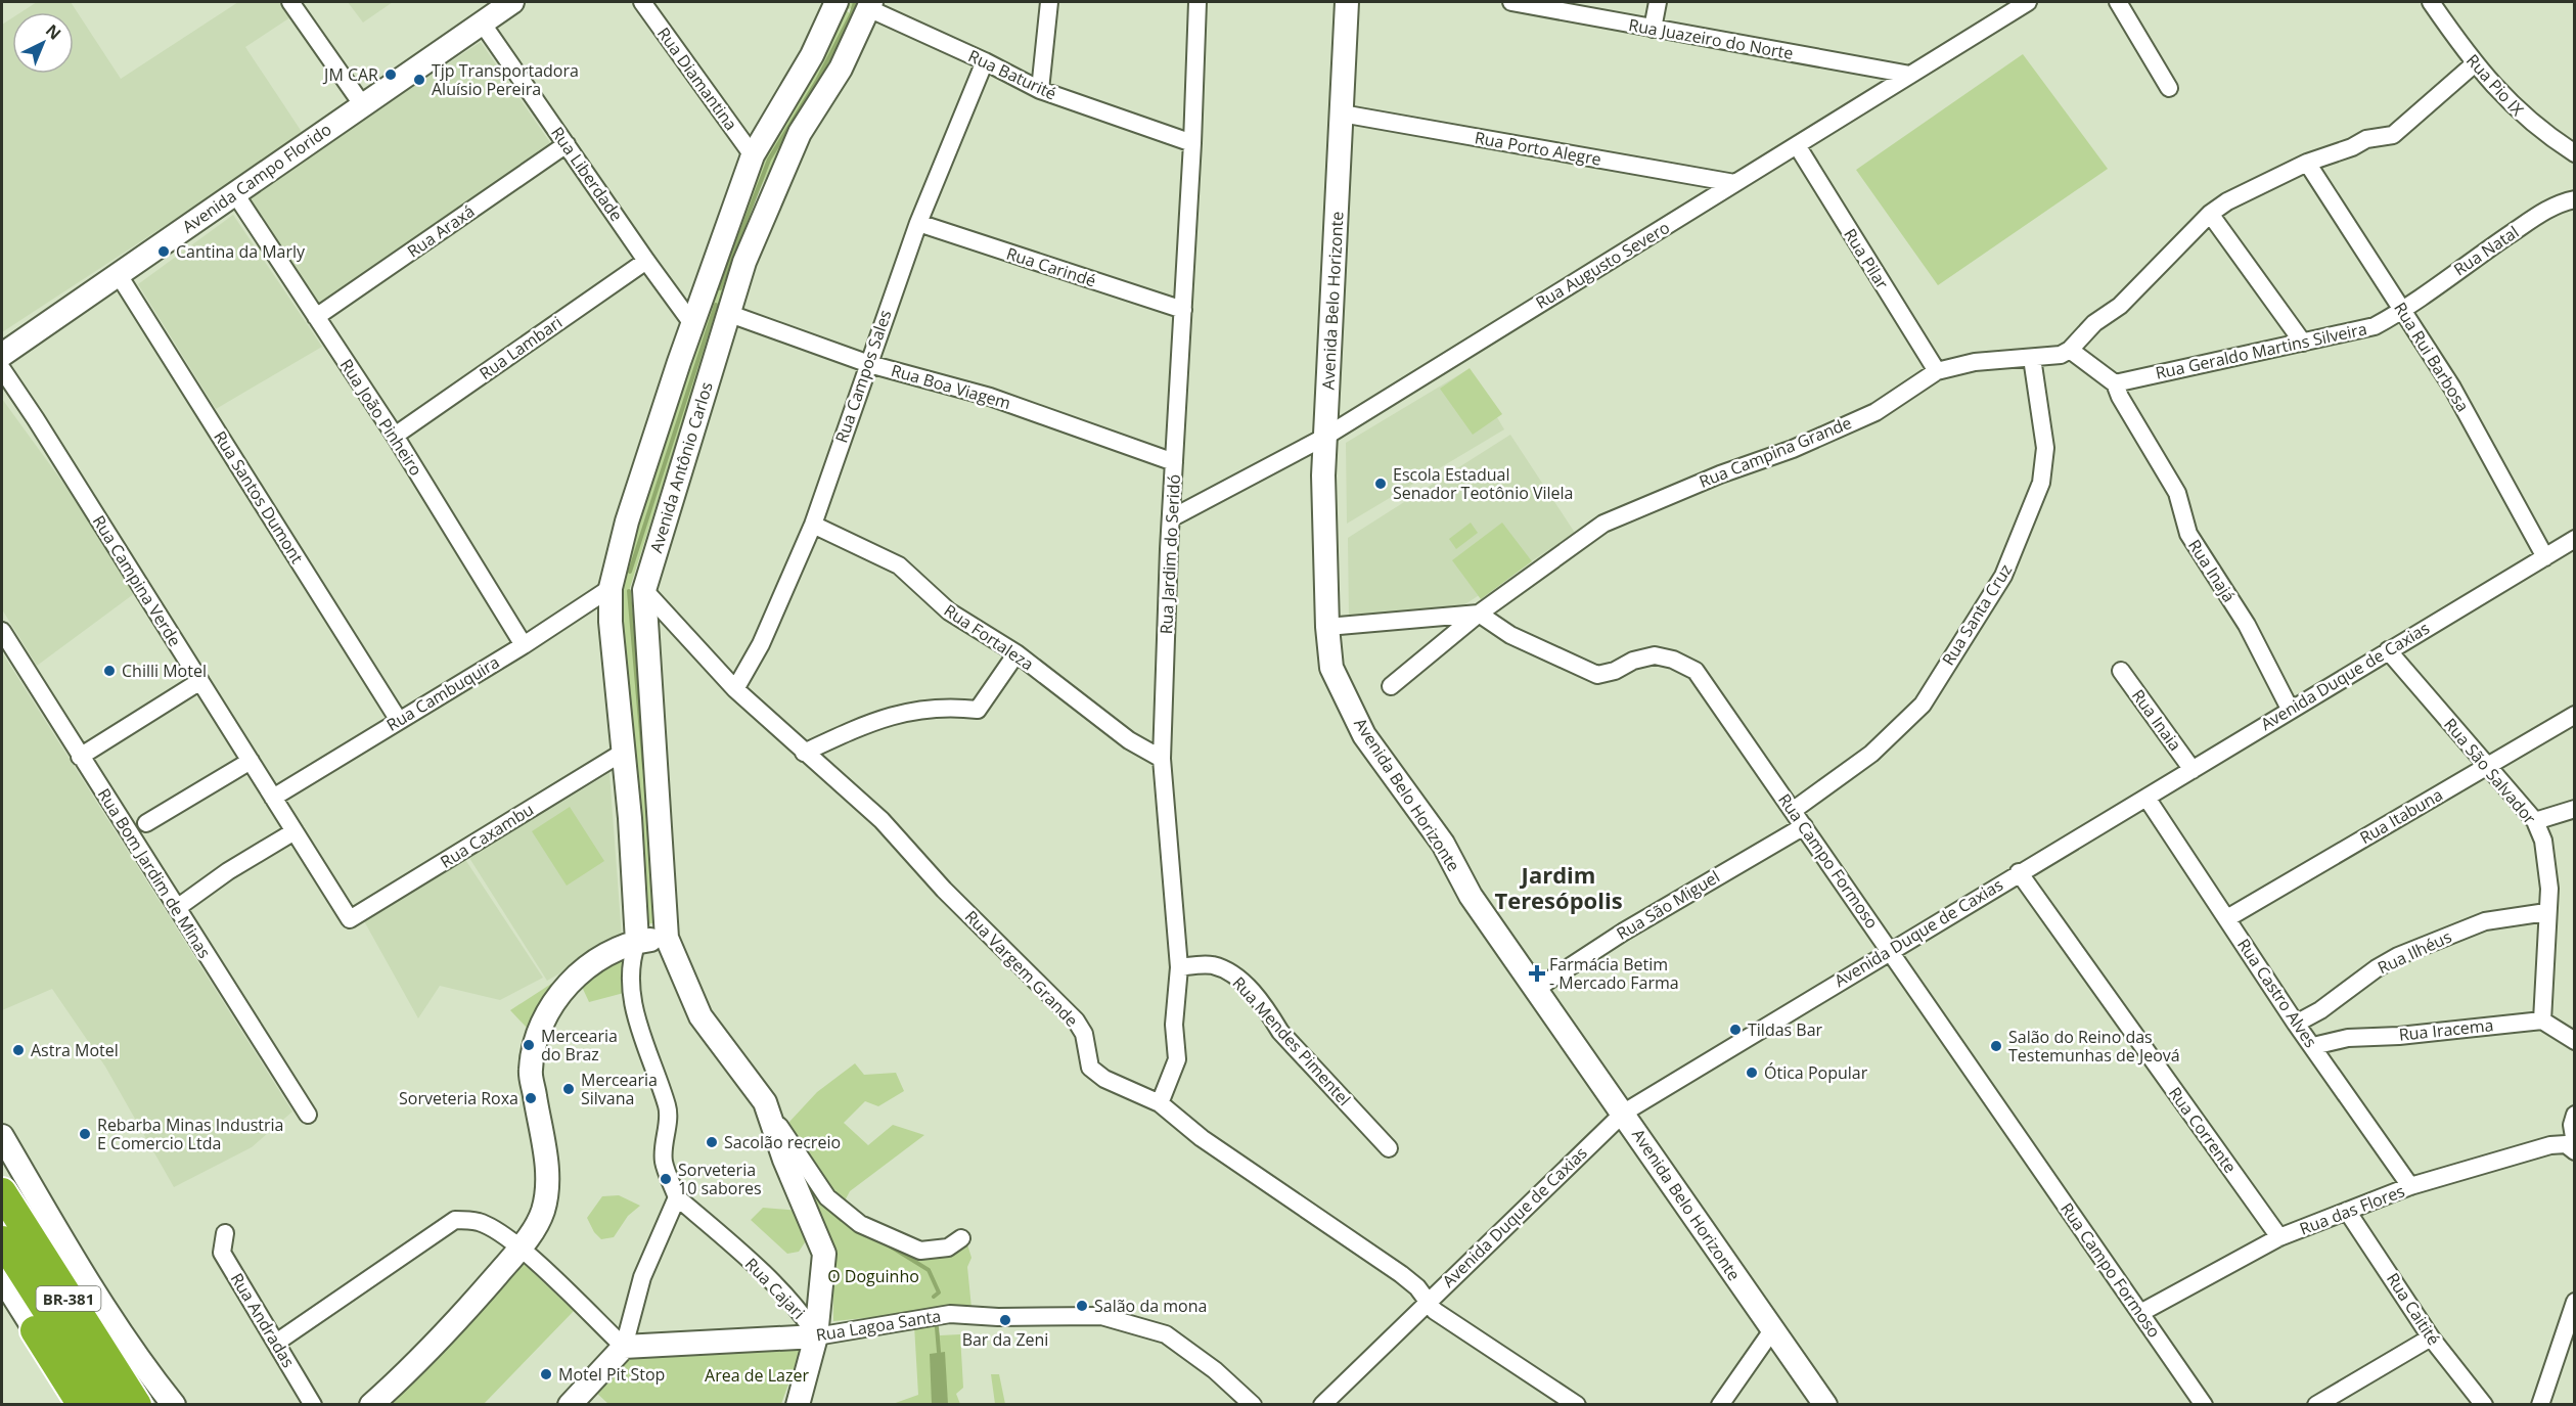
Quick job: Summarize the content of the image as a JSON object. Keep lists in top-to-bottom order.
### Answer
{
  "streets": {
    "highway": ["BR-381"],
    "street": [
      "Rua Juazeiro do Norte",
      "Rua Baturité",
      "Rua Diamantina",
      "Rua Pio IX",
      "Rua Porto Alegre",
      "Rua Liberdade",
      "Avenida Campo Florido",
      "Rua Araxá",
      "Rua Natal",
      "Rua Pilar",
      "Rua Augusto Severo",
      "Rua Carindé",
      "Avenida Belo Horizonte",
      "Rua Lambari",
      "Rua Geraldo Martins Silveira",
      "Rua Rui Barbosa",
      "Rua Campos Sales",
      "Rua Boa Viagem",
      "Rua João Pinheiro",
      "Rua Campina Grande",
      "Avenida Antônio Carlos",
      "Rua Santos Dumont",
      "Rua Jardim do Seridó",
      "Rua Inajá",
      "Rua Campina Verde",
      "Rua Santa Cruz",
      "Rua Fortaleza",
      "Avenida Duque de Caxias",
      "Rua Cambuquira",
      "Rua Inaia",
      "Rua São Salvador",
      "Rua Itabuna",
      "Rua Caxambu",
      "Rua Campo Formoso",
      "Rua Bom Jardim de Minas",
      "Rua São Miguel",
      "Rua Ilhéus",
      "Rua Vargem Grande",
      "Rua Castro Alves",
      "Rua Iracema",
      "Rua Mendes Pimentel",
      "Rua Corrente",
      "Rua das Flores",
      "Rua Cajari",
      "Rua Caitité",
      "Rua Andradas",
      "Rua Lagoa Santa"
    ]
  },
  "crossings": [
    ["Rua Juazeiro do Norte", "Rua Augusto Severo"],
    ["Rua Baturité", "Rua Campos Sales"],
    ["Rua Baturité", "Avenida Antônio Carlos"],
    ["Rua Baturité", "Rua Jardim do Seridó"],
    ["Rua Diamantina", "Avenida Antônio Carlos"],
    ["Rua Porto Alegre", "Rua Augusto Severo"],
    ["Rua Porto Alegre", "Avenida Belo Horizonte"],
    ["Rua Liberdade", "Avenida Campo Florido"],
    ["Rua Liberdade", "Rua Araxá"],
    ["Rua Liberdade", "Rua Lambari"],
    ["Rua Liberdade", "Avenida Antônio Carlos"],
    ["Avenida Campo Florido", "Rua João Pinheiro"],
    ["Avenida Campo Florido", "Rua Santos Dumont"],
    ["Rua Araxá", "Rua João Pinheiro"],
    ["Rua Natal", "Rua Geraldo Martins Silveira"],
    ["Rua Natal", "Rua Rui Barbosa"],
    ["Rua Pilar", "Rua Augusto Severo"],
    ["Rua Pilar", "Rua Campina Grande"],
    ["Rua Augusto Severo", "Avenida Belo Horizonte"],
    ["Rua Augusto Severo", "Rua Jardim do Seridó"],
    ["Rua Carindé", "Rua Campos Sales"],
    ["Rua Carindé", "Rua Jardim do Seridó"],
    ["Avenida Belo Horizonte", "Avenida Duque de Caxias"],
    ["Avenida Belo Horizonte", "Rua São Miguel"],
    ["Rua Lambari", "Rua João Pinheiro"],
    ["Rua Geraldo Martins Silveira", "Rua Rui Barbosa"],
    ["Rua Geraldo Martins Silveira", "Rua Inajá"],
    ["Rua Rui Barbosa", "Avenida Duque de Caxias"],
    ["Rua Campos Sales", "Rua Boa Viagem"],
    ["Rua Campos Sales", "Rua Fortaleza"],
    ["Rua Campos Sales", "Rua Vargem Grande"],
    ["Rua Boa Viagem", "Avenida Antônio Carlos"],
    ["Rua Boa Viagem", "Rua Jardim do Seridó"],
    ["Rua João Pinheiro", "Rua Cambuquira"],
    ["Rua Campina Grande", "Rua Inajá"],
    ["Rua Campina Grande", "Rua Santa Cruz"],
    ["Rua Campina Grande", "Rua Campo Formoso"],
    ["Avenida Antônio Carlos", "Rua Cambuquira"],
    ["Avenida Antônio Carlos", "Rua Caxambu"],
    ["Avenida Antônio Carlos", "Rua Vargem Grande"],
    ["Avenida Antônio Carlos", "Rua Cajari"],
    ["Avenida Antônio Carlos", "Rua Lagoa Santa"],
    ["Rua Santos Dumont", "Rua Cambuquira"],
    ["Rua Jardim do Seridó", "Rua Fortaleza"],
    ["Rua Jardim do Seridó", "Rua Vargem Grande"],
    ["Rua Jardim do Seridó", "Rua Mendes Pimentel"],
    ["Rua Inajá", "Avenida Duque de Caxias"],
    ["Rua Campina Verde", "Rua Cambuquira"],
    ["Rua Campina Verde", "Rua Caxambu"],
    ["Rua Santa Cruz", "Rua Campo Formoso"],
    ["Avenida Duque de Caxias", "Rua Inaia"],
    ["Avenida Duque de Caxias", "Rua São Salvador"],
    ["Avenida Duque de Caxias", "Rua Campo Formoso"],
    ["Avenida Duque de Caxias", "Rua Vargem Grande"],
    ["Avenida Duque de Caxias", "Rua Castro Alves"],
    ["Avenida Duque de Caxias", "Rua Corrente"],
    ["Rua São Salvador", "Rua Itabuna"],
    ["Rua São Salvador", "Rua Ilhéus"],
    ["Rua São Salvador", "Rua Iracema"],
    ["Rua Itabuna", "Rua Castro Alves"],
    ["Rua Campo Formoso", "Rua São Miguel"],
    ["Rua Campo Formoso", "Rua das Flores"],
    ["Rua Ilhéus", "Rua Castro Alves"],
    ["Rua Castro Alves", "Rua Iracema"],
    ["Rua Castro Alves", "Rua das Flores"],
    ["Rua Corrente", "Rua das Flores"],
    ["Rua das Flores", "Rua Caitité"],
    ["Rua Cajari", "Rua Lagoa Santa"]
  ],
  "districts": ["Jardim Teresópolis"],
  "parks": ["O Doguinho", "Area de Lazer"],
  "places": {
    "other": [
      "JM CAR",
      "Tjp Transportadora Aluísio Pereira",
      "Cantina da Marly",
      "Escola Estadual Senador Teotônio Vilela",
      "Chilli Motel",
      "Tildas Bar",
      "Mercearia do Braz",
      "Salão do Reino das Testemunhas de Jeová",
      "Astra Motel",
      "Ótica Popular",
      "Mercearia Silvana",
      "Sorveteria Roxa",
      "Rebarba Minas Industria E Comercio Ltda",
      "Sacolão recreio",
      "Sorveteria 10 sabores",
      "Salão da mona",
      "Bar da Zeni",
      "Motel Pit Stop"
    ],
    "health": ["Farmácia Betim - Mercado Farma"]
  },
  "north": "top right"
}
